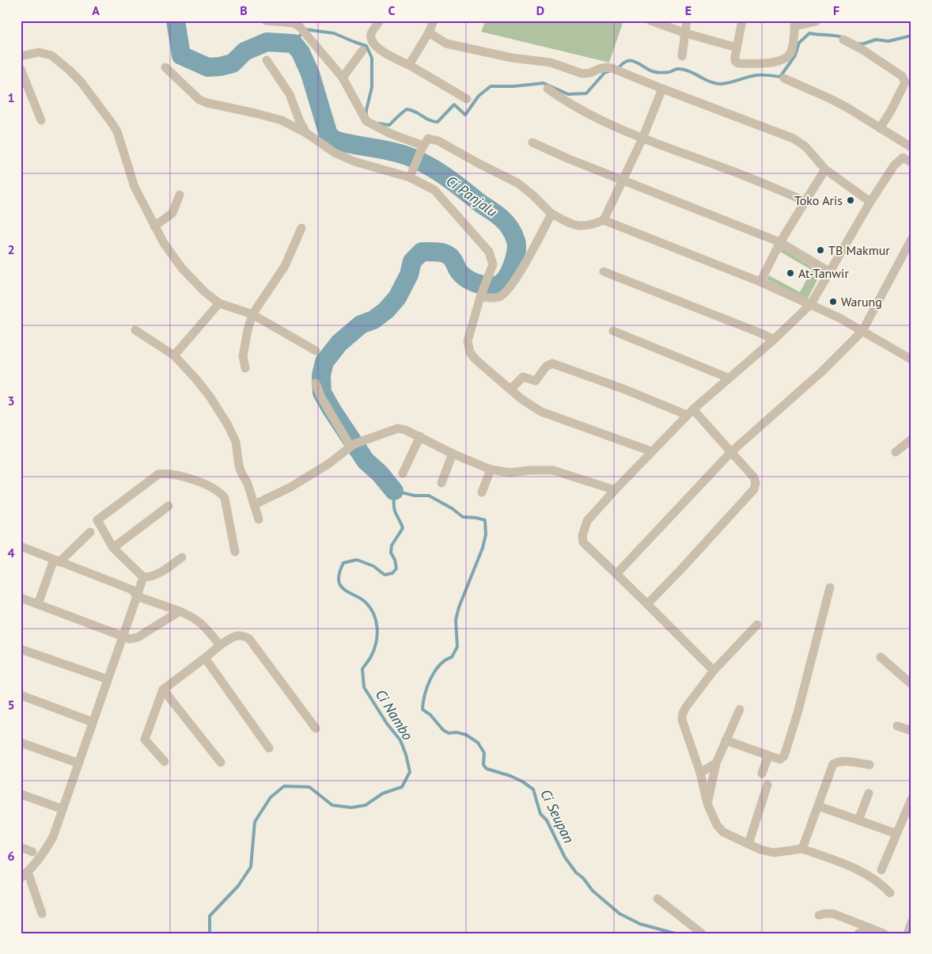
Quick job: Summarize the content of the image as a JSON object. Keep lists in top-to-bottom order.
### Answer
{
  "water": ["Ci Panjalu", "Ci Nambo", "Ci Seupan"],
  "places": [
    "Toko Aris",
    "TB Makmur",
    "At-Tanwir",
    "Warung"
  ],
  "grid": {
    "columns": [
      "A",
      "B",
      "C",
      "D",
      "E",
      "F"
    ],
    "rows": [
      "1",
      "2",
      "3",
      "4",
      "5",
      "6"
    ]
  }
}
